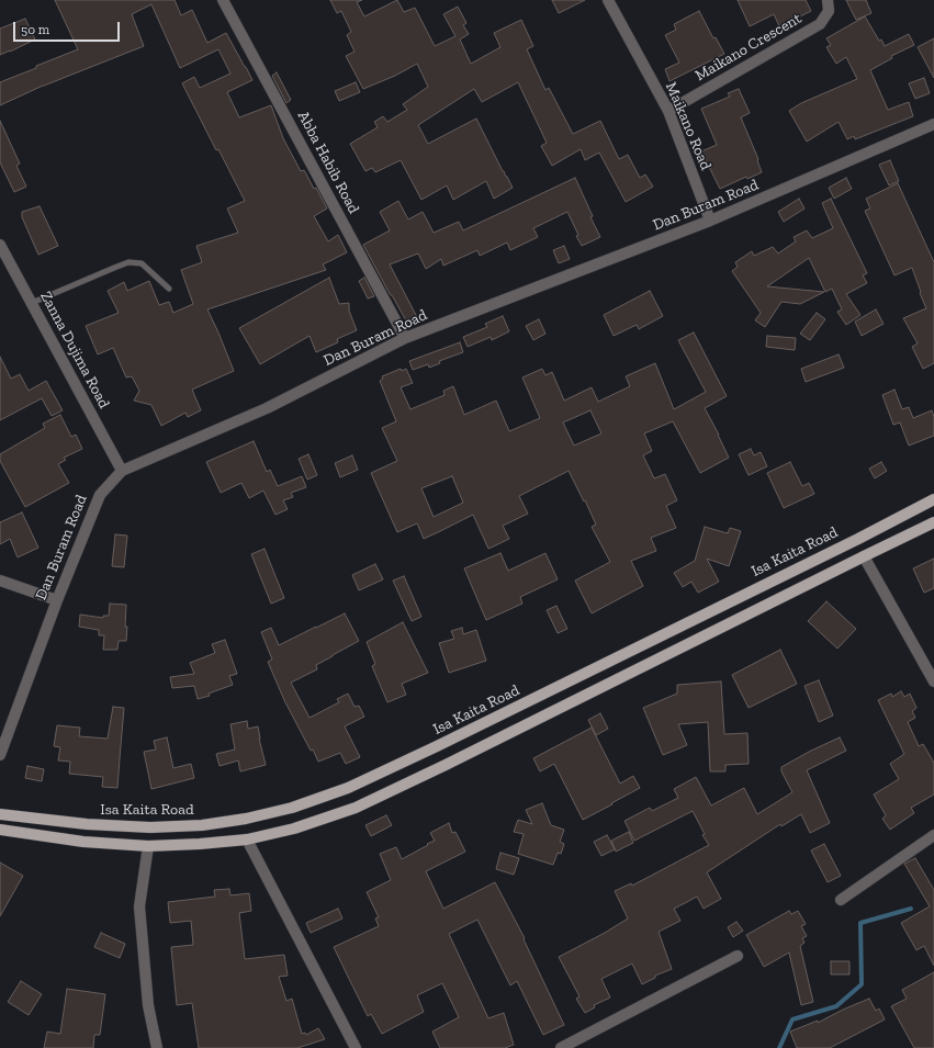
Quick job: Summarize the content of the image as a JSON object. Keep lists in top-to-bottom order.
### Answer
{
  "streets": {
    "main road": ["Isa Kaita Road"],
    "street": [
      "Maikano Crescent",
      "Maikano Road",
      "Abba Habib Road",
      "Dan Buram Road",
      "Zanna Dujima Road"
    ]
  },
  "crossings": [
    ["Maikano Crescent", "Maikano Road"],
    ["Maikano Road", "Dan Buram Road"],
    ["Abba Habib Road", "Dan Buram Road"],
    ["Dan Buram Road", "Zanna Dujima Road"]
  ],
  "scale_bar": "50 m"
}
